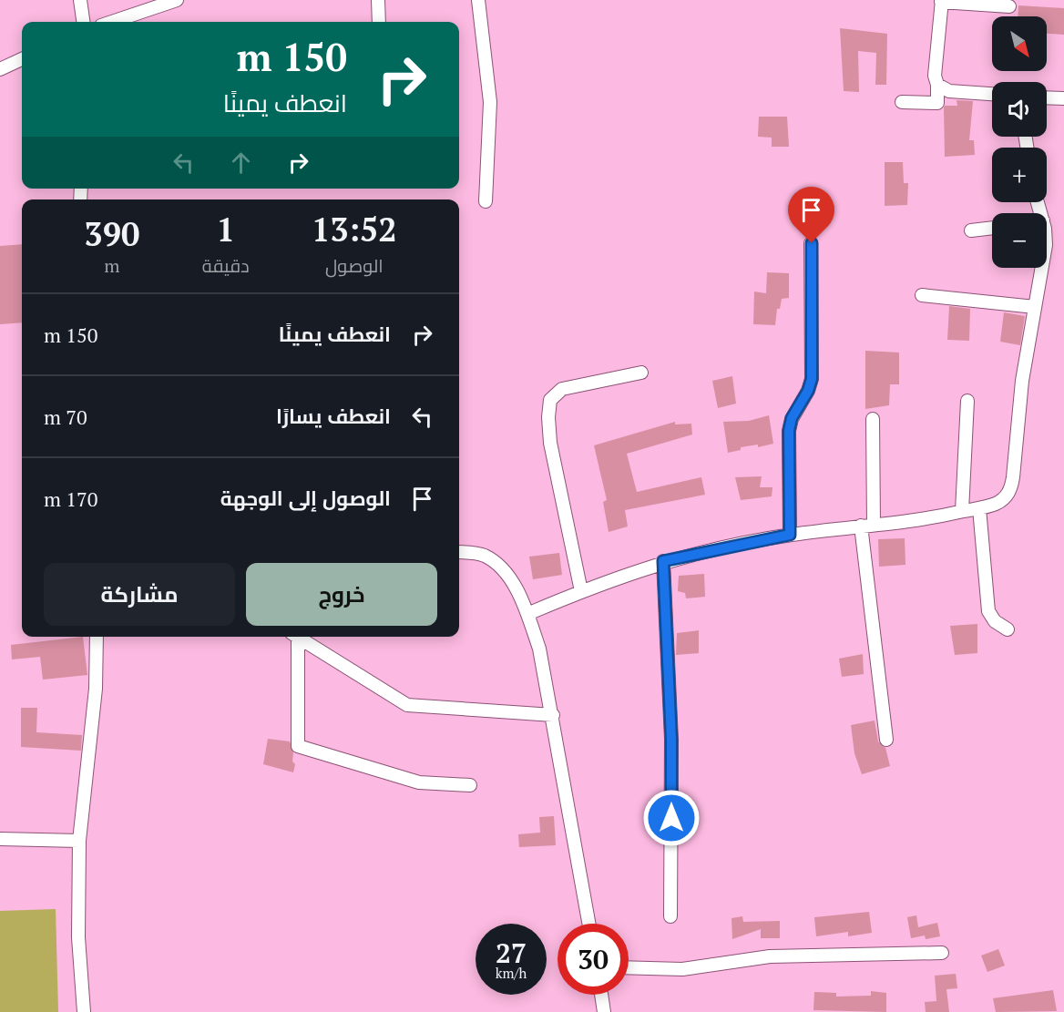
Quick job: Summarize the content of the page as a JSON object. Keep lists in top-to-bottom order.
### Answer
{
  "north": "bottom right",
  "page": {
    "map_buttons": ["+", "−"],
    "turn": ["150 m", "انعطف يمينًا"],
    "eta": [
      "13:52",
      "الوصول",
      "1",
      "دقيقة",
      "390",
      "m"
    ],
    "list": [
      {
        "name": "انعطف يمينًا",
        "value": "150 m"
      },
      {
        "name": "انعطف يسارًا",
        "value": "70 m"
      },
      {
        "name": "الوصول إلى الوجهة",
        "value": "170 m"
      }
    ],
    "buttons": ["خروج", "مشاركة"],
    "speed": "27 km/h",
    "limit": "30"
  }
}
